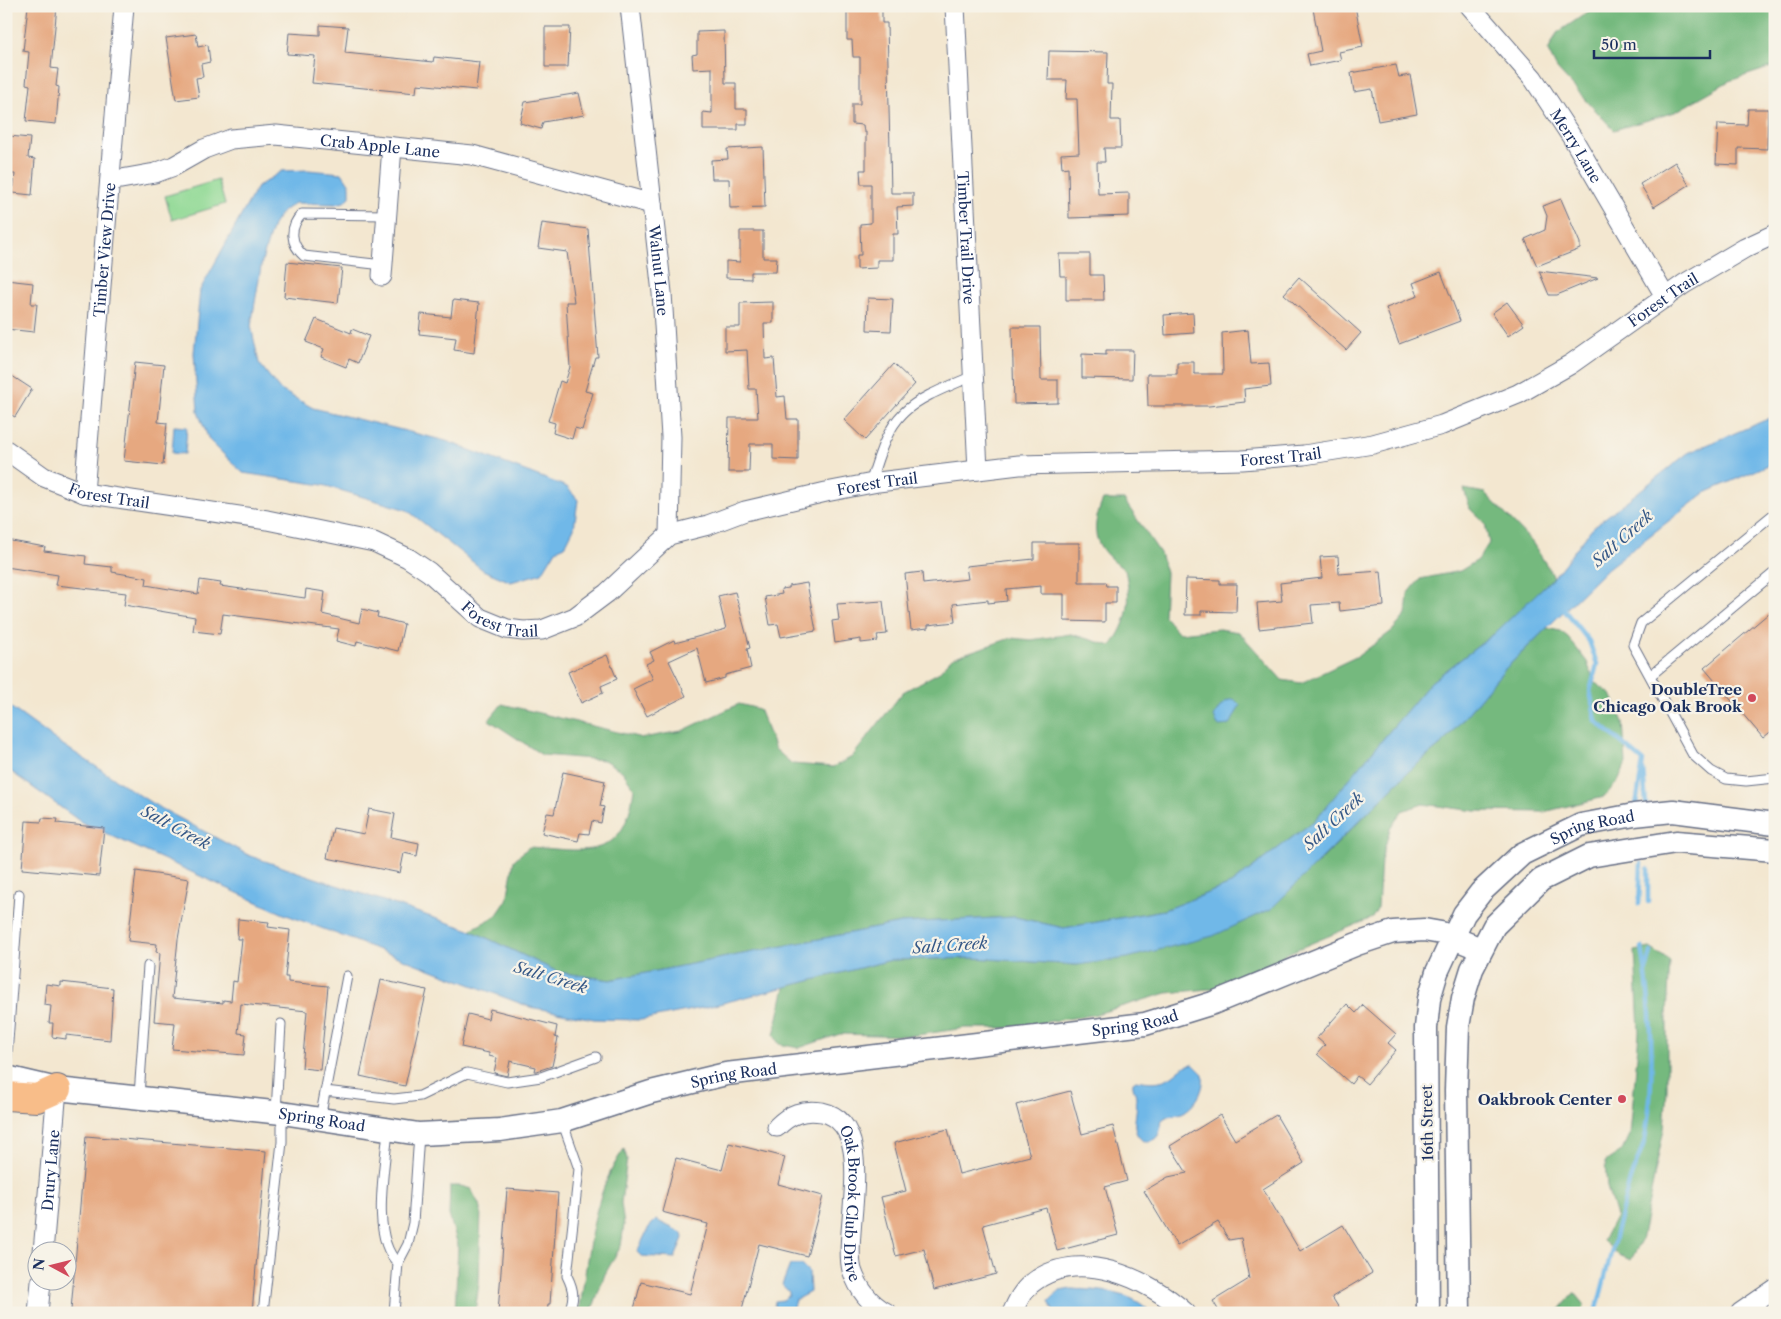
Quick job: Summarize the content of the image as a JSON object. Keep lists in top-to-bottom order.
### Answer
{
  "streets": {
    "street": [
      "Crab Apple Lane",
      "Merry Lane",
      "Timber Trail Drive",
      "Timber View Drive",
      "Walnut Lane",
      "Forest Trail",
      "Spring Road",
      "16th Street",
      "Drury Lane",
      "Oak Brook Club Drive"
    ]
  },
  "crossings": [
    ["Crab Apple Lane", "Timber View Drive"],
    ["Crab Apple Lane", "Walnut Lane"],
    ["Merry Lane", "Forest Trail"],
    ["Timber Trail Drive", "Forest Trail"],
    ["Timber View Drive", "Forest Trail"],
    ["Walnut Lane", "Forest Trail"],
    ["Spring Road", "16th Street"],
    ["Spring Road", "Drury Lane"]
  ],
  "water": ["Salt Creek"],
  "places": ["DoubleTree Chicago Oak Brook", "Oakbrook Center"],
  "scale_bar": "50 m",
  "north": "left"
}
